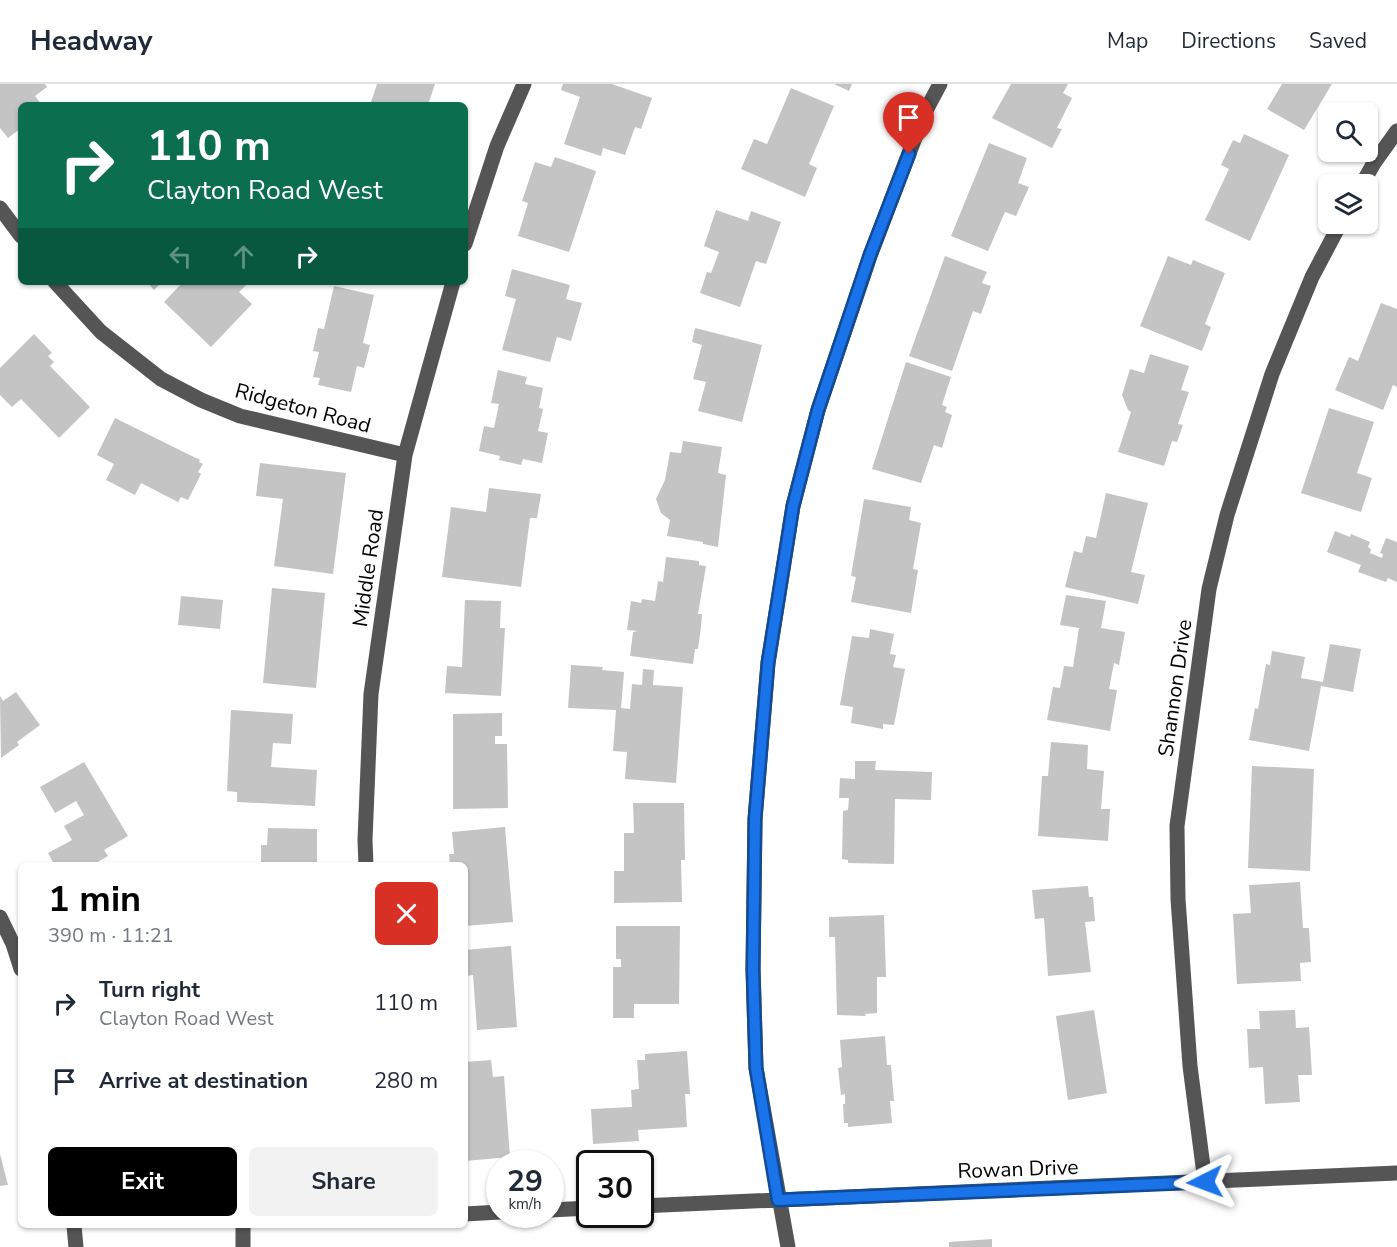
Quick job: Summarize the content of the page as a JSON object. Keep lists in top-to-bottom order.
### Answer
{
  "streets": {
    "street": [
      "Ridgeton Road",
      "Middle Road",
      "Shannon Drive",
      "Rowan Drive"
    ]
  },
  "crossings": [
    ["Ridgeton Road", "Middle Road"],
    ["Shannon Drive", "Rowan Drive"]
  ],
  "page": {
    "header": "Headway",
    "nav": ["Map", "Directions", "Saved"],
    "turn": ["110 m", "Clayton Road West"],
    "heading": ["1 min", "390 m · 11:21"],
    "list": [
      {
        "name": "Turn right",
        "note": "Clayton Road West",
        "value": "110 m"
      },
      {
        "name": "Arrive at destination",
        "value": "280 m"
      }
    ],
    "buttons": ["Exit", "Share"],
    "speed": "29 km/h",
    "limit": "30"
  }
}
